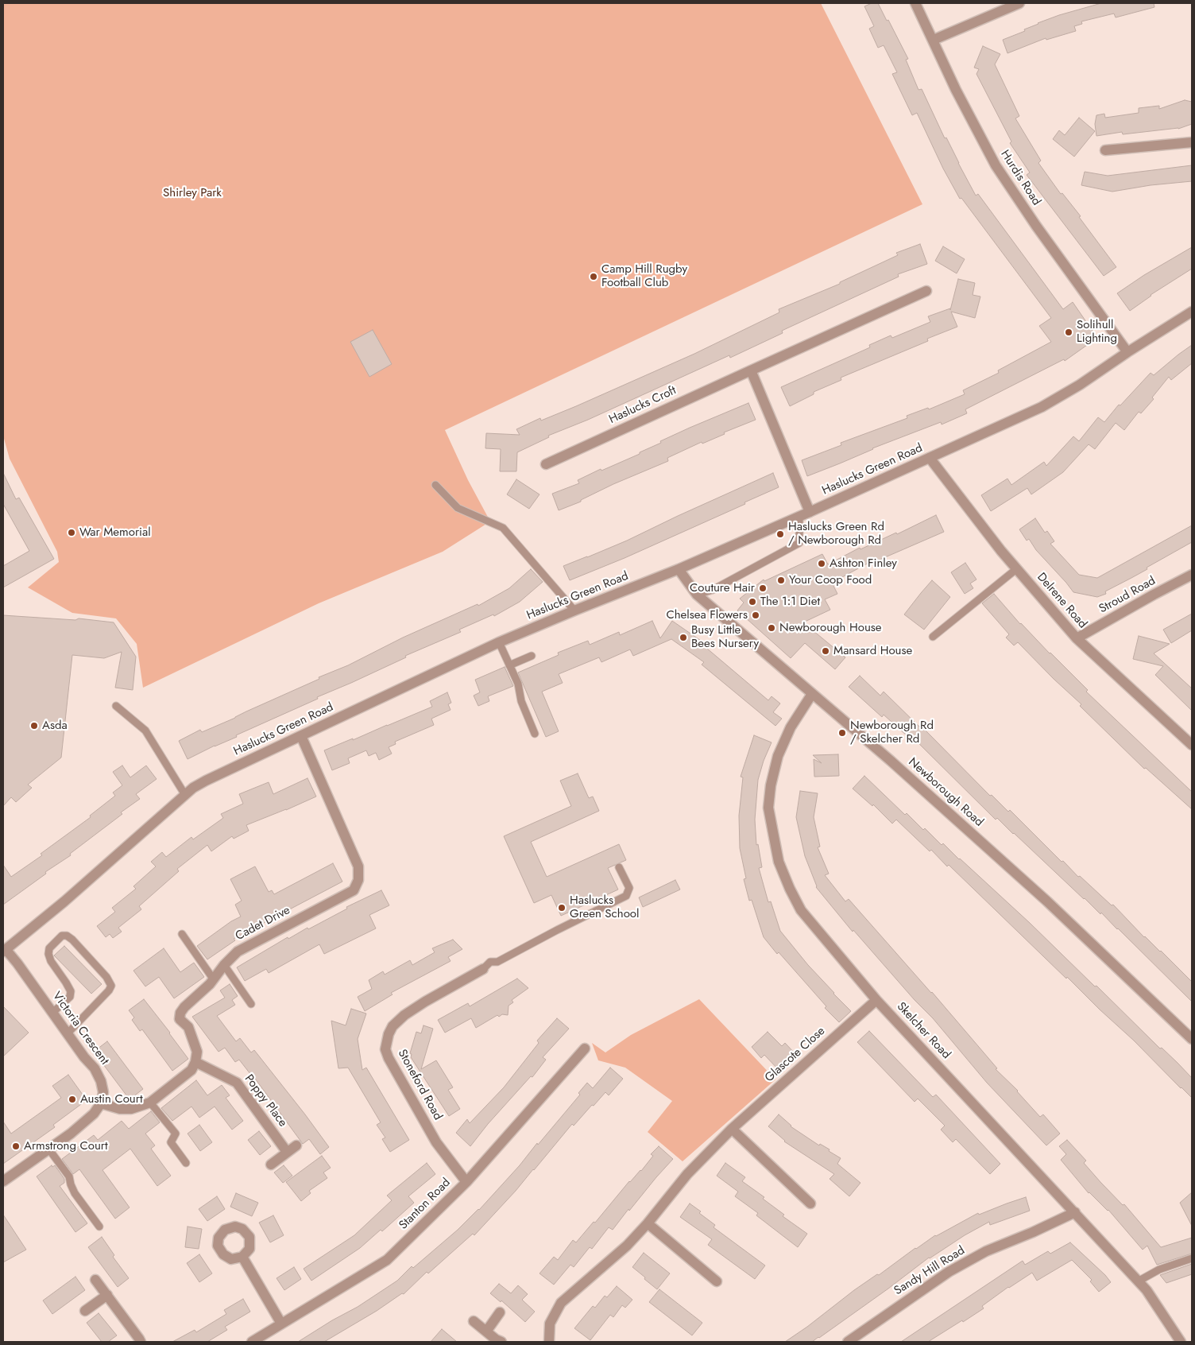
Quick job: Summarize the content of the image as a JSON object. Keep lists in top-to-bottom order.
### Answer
{
  "streets": {
    "street": [
      "Hurdis Road",
      "Haslucks Croft",
      "Haslucks Green Road",
      "Stroud Road",
      "Delrene Road",
      "Newborough Road",
      "Cadet Drive",
      "Victoria Crescent",
      "Skelcher Road",
      "Glascote Close",
      "Stoneford Road",
      "Poppy Place",
      "Stanton Road",
      "Sandy Hill Road"
    ]
  },
  "crossings": [
    ["Hurdis Road", "Haslucks Green Road"],
    ["Haslucks Green Road", "Delrene Road"],
    ["Haslucks Green Road", "Newborough Road"],
    ["Haslucks Green Road", "Cadet Drive"],
    ["Haslucks Green Road", "Victoria Crescent"],
    ["Stroud Road", "Delrene Road"],
    ["Newborough Road", "Skelcher Road"],
    ["Cadet Drive", "Poppy Place"],
    ["Skelcher Road", "Glascote Close"],
    ["Skelcher Road", "Sandy Hill Road"],
    ["Stoneford Road", "Stanton Road"]
  ],
  "parks": ["Shirley Park"],
  "places": [
    "Camp Hill Rugby Football Club",
    "Solihull Lighting",
    "War Memorial",
    "Haslucks Green Rd / Newborough Rd",
    "Ashton Finley",
    "Your Coop Food",
    "Couture Hair",
    "The 1:1 Diet",
    "Chelsea Flowers",
    "Newborough House",
    "Busy Little Bees Nursery",
    "Mansard House",
    "Asda",
    "Newborough Rd / Skelcher Rd",
    "Haslucks Green School",
    "Austin Court",
    "Armstrong Court"
  ]
}
